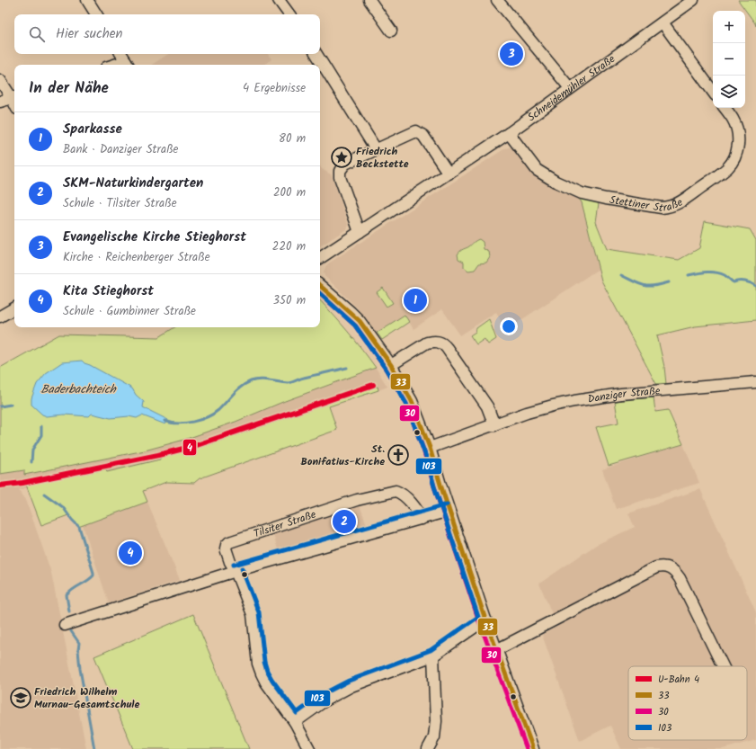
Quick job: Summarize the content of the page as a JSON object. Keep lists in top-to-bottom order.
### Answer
{
  "streets": {
    "street": [
      "Schneidemühler Straße",
      "Stettiner Straße",
      "Danziger Straße",
      "Tilsiter Straße"
    ]
  },
  "crossings": [
    ["Schneidemühler Straße", "Stettiner Straße"]
  ],
  "water": ["Baderbachteich"],
  "places": {
    "place": ["Friedrich Beckstette"],
    "church": ["St. Bonifatius-Kirche"],
    "school or university": ["Friedrich Wilhelm Murnau-Gesamtschule"]
  },
  "lines": [
    "transit line 33",
    "transit line 30",
    "transit line 103",
    "metro line 4"
  ],
  "legend": [
    "U-Bahn 4",
    "33",
    "30",
    "103"
  ],
  "page": {
    "map_buttons": ["+", "−"],
    "search": "Hier suchen",
    "pins": [
      "3",
      "1",
      "2",
      "4"
    ],
    "heading": ["In der Nähe", "4 Ergebnisse"],
    "list": [
      {
        "mark": "1",
        "name": "Sparkasse",
        "note": "Bank · Danziger Straße",
        "value": "80 m"
      },
      {
        "mark": "2",
        "name": "SKM-Naturkindergarten",
        "note": "Schule · Tilsiter Straße",
        "value": "200 m"
      },
      {
        "mark": "3",
        "name": "Evangelische Kirche Stieghorst",
        "note": "Kirche · Reichenberger Straße",
        "value": "220 m"
      },
      {
        "mark": "4",
        "name": "Kita Stieghorst",
        "note": "Schule · Gumbinner Straße",
        "value": "350 m"
      }
    ]
  }
}
